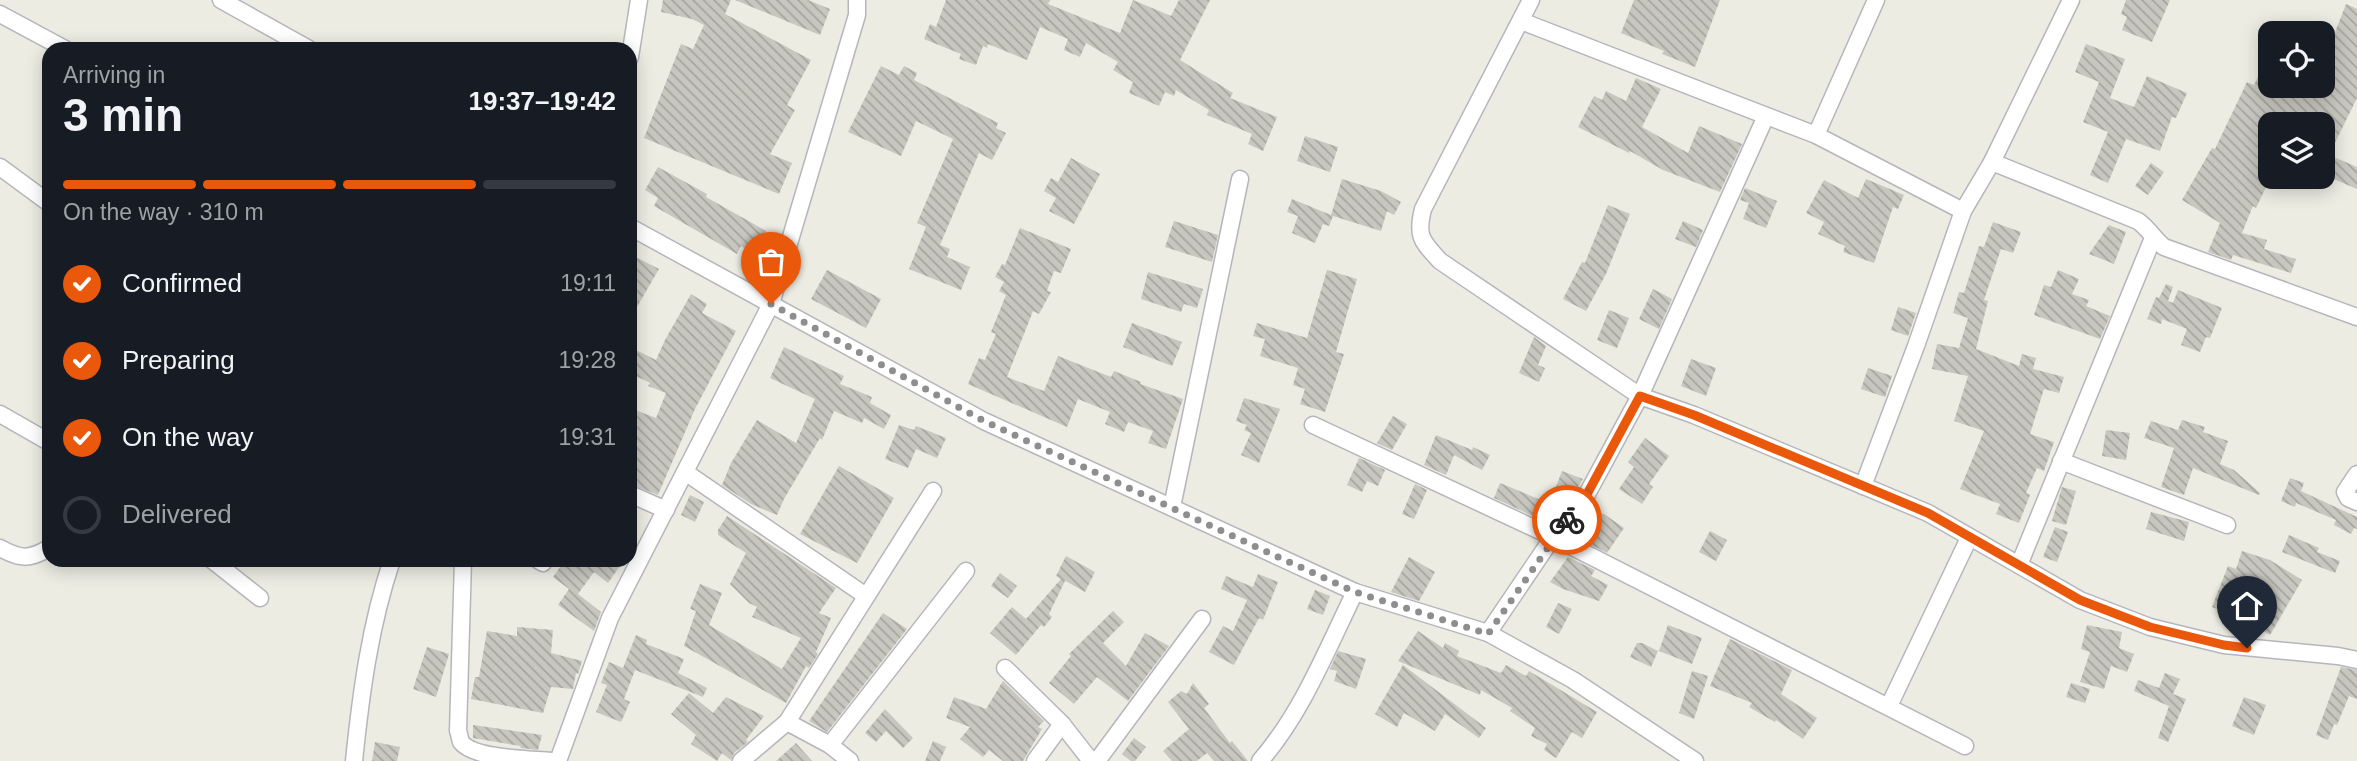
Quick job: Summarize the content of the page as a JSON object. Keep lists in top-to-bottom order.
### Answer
{
  "page": {
    "heading": ["3 min", "Arriving in", "19:37–19:42"],
    "bar": "On the way · 310 m",
    "list": [
      ["Confirmed", "19:11"],
      ["Preparing", "19:28"],
      ["On the way", "19:31"],
      "Delivered"
    ]
  }
}
